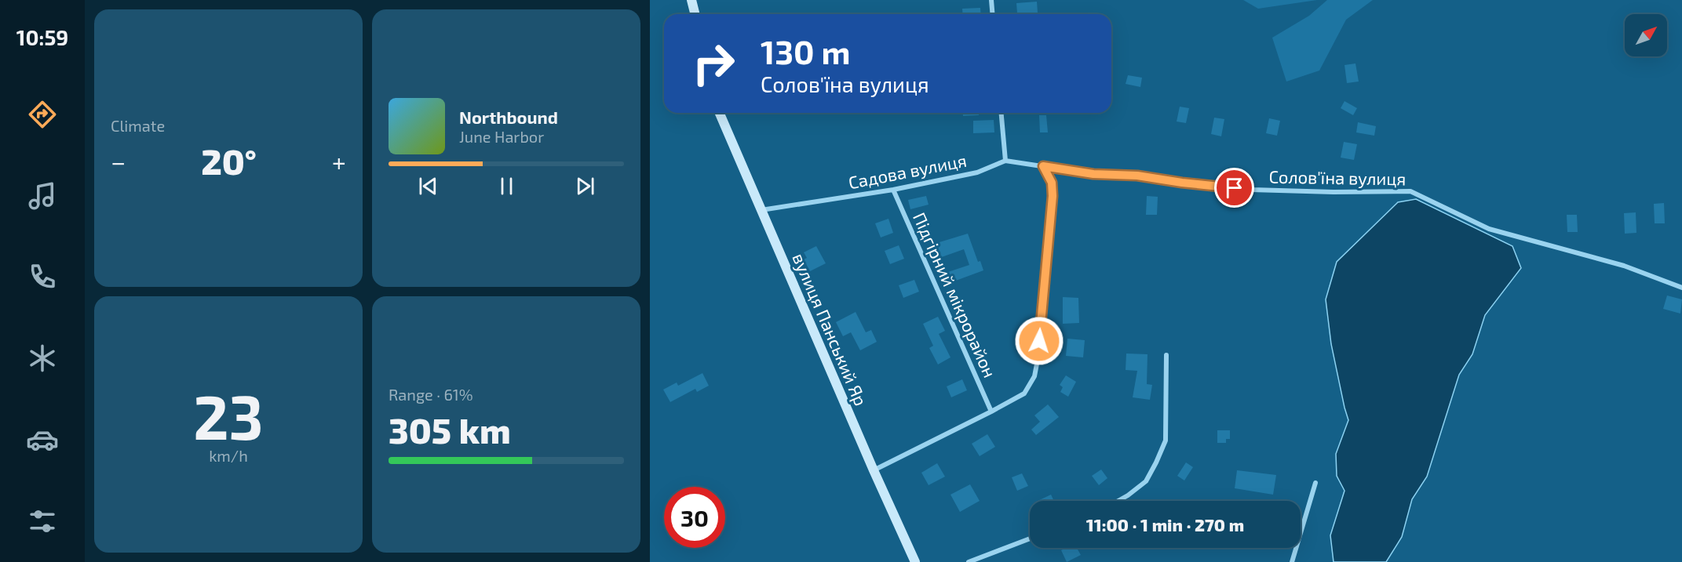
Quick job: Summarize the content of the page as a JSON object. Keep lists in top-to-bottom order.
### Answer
{
  "streets": {
    "street": [
      "Садова вулиця",
      "Солов'їна вулиця",
      "Підгірний мікрорайон",
      "вулиця Панський Яр"
    ]
  },
  "crossings": [
    ["Садова вулиця", "Солов'їна вулиця"],
    ["Садова вулиця", "Підгірний мікрорайон"],
    ["Садова вулиця", "вулиця Панський Яр"]
  ],
  "north": "top right",
  "page": {
    "tabs": "10:59",
    "tile": [
      "Climate",
      ["23", "km/h"],
      ["Range · 61%", "305 km"]
    ],
    "turn": ["130 m", "Солов'їна вулиця"],
    "song": ["Northbound", "June Harbor"],
    "heat": ["−", "20°", "+"],
    "limit": "30",
    "trip": "11:00 · 1 min · 270 m"
  }
}
